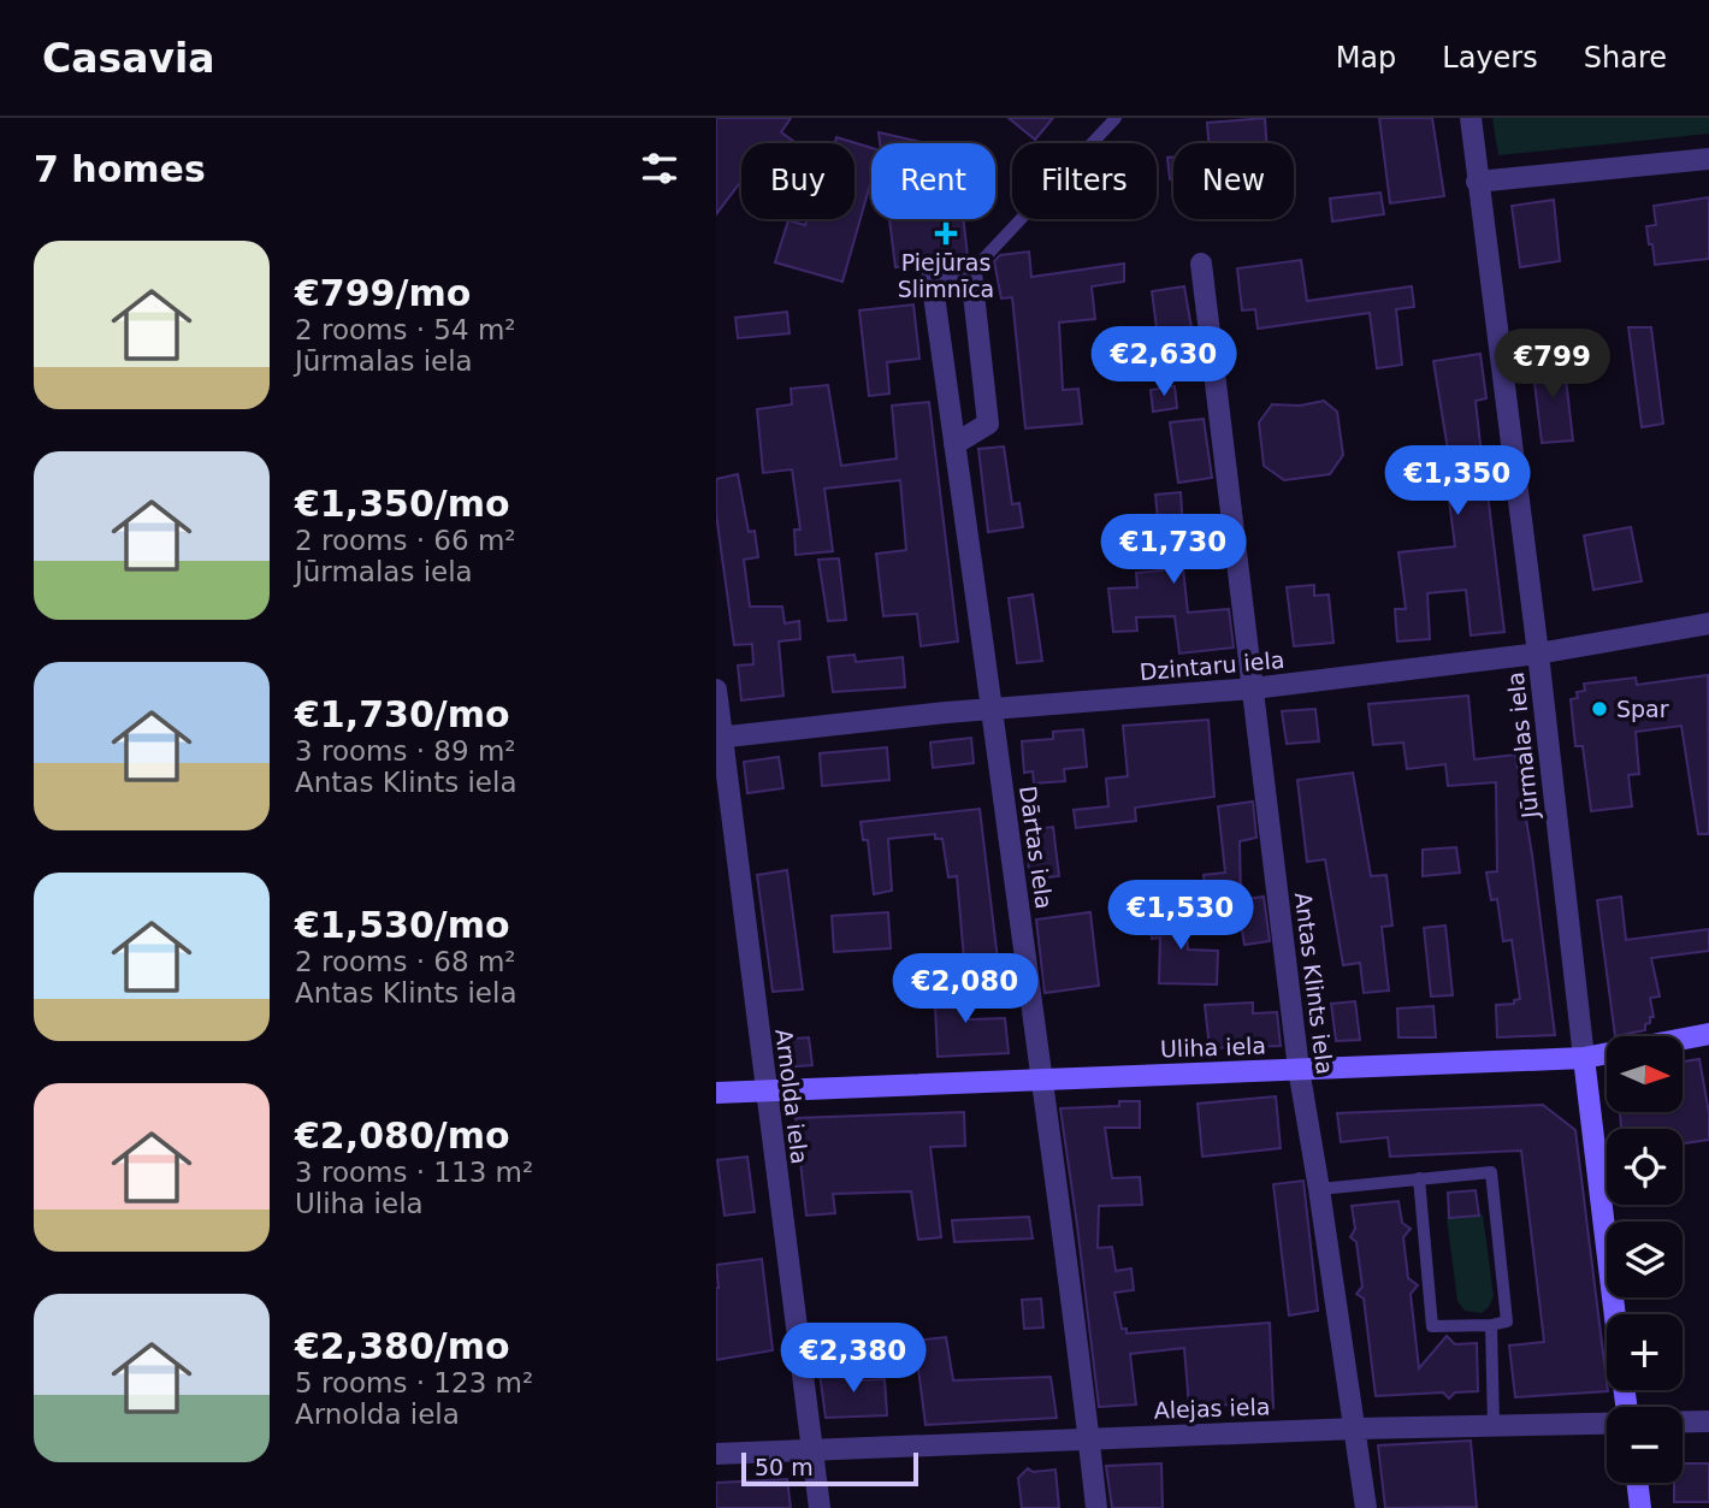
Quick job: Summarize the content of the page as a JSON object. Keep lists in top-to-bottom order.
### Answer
{
  "streets": {
    "main road": ["Jūrmalas iela", "Uliha iela"],
    "street": [
      "Dzintaru iela",
      "Dārtas iela",
      "Antas Klints iela",
      "Arnolda iela",
      "Alejas iela"
    ]
  },
  "crossings": [
    ["Dzintaru iela", "Jūrmalas iela"],
    ["Dzintaru iela", "Dārtas iela"],
    ["Dzintaru iela", "Antas Klints iela"],
    ["Dzintaru iela", "Arnolda iela"],
    ["Jūrmalas iela", "Uliha iela"],
    ["Dārtas iela", "Uliha iela"],
    ["Dārtas iela", "Alejas iela"],
    ["Antas Klints iela", "Uliha iela"],
    ["Antas Klints iela", "Alejas iela"],
    ["Uliha iela", "Arnolda iela"],
    ["Arnolda iela", "Alejas iela"]
  ],
  "places": {
    "health": ["Piejūras Slimnīca"],
    "other": ["Spar"]
  },
  "scale_bar": "50 m",
  "north": "right",
  "page": {
    "header": "Casavia",
    "nav": ["Map", "Layers", "Share"],
    "heading": "7 homes",
    "chip": [
      "Buy",
      "Rent",
      "Filters",
      "New"
    ],
    "list": [
      {
        "name": "€799/mo",
        "note": "2 rooms · 54 m² · Jūrmalas iela"
      },
      {
        "name": "€1,350/mo",
        "note": "2 rooms · 66 m² · Jūrmalas iela"
      },
      {
        "name": "€1,730/mo",
        "note": "3 rooms · 89 m² · Antas Klints iela"
      },
      {
        "name": "€1,530/mo",
        "note": "2 rooms · 68 m² · Antas Klints iela"
      },
      {
        "name": "€2,080/mo",
        "note": "3 rooms · 113 m² · Uliha iela"
      },
      {
        "name": "€2,380/mo",
        "note": "5 rooms · 123 m² · Arnolda iela"
      }
    ],
    "price": [
      "€2,630",
      "€799",
      "€1,350",
      "€1,730",
      "€1,530",
      "€2,080",
      "€2,380"
    ],
    "map_buttons": ["+", "−"],
    "scale": "50 m"
  }
}
